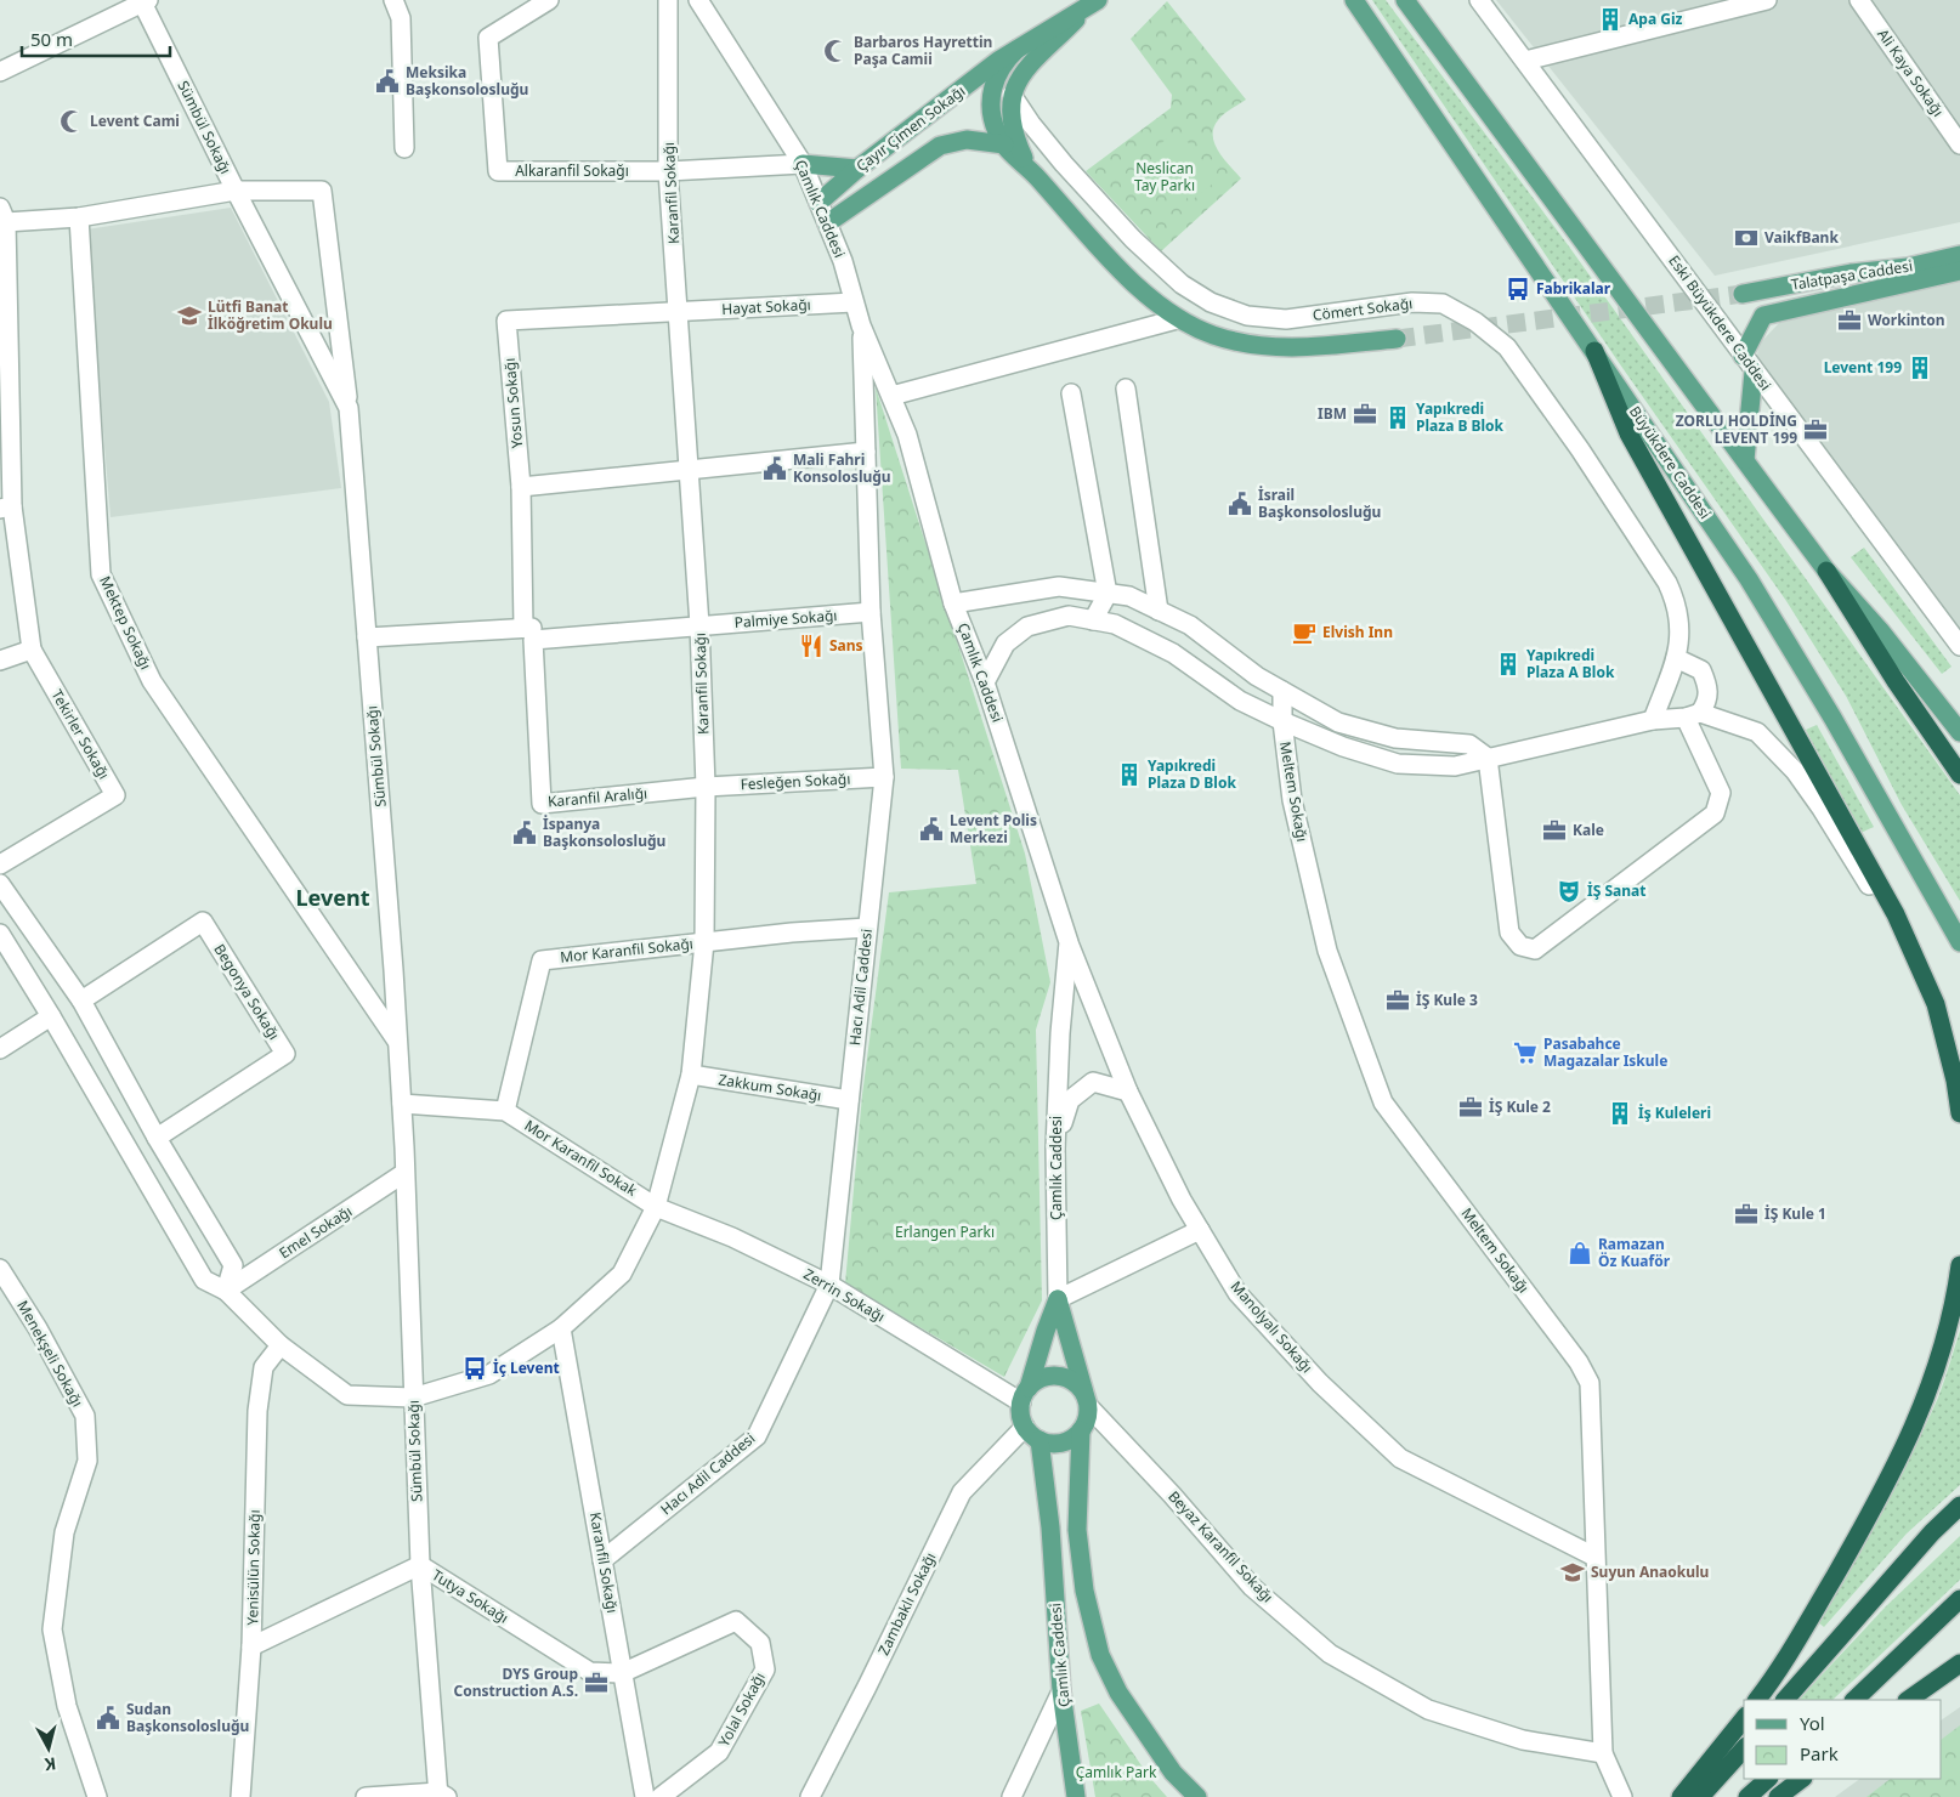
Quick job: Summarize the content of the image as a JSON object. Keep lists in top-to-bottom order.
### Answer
{
  "streets": {
    "main road": [
      "Çayır Çimen Sokağı",
      "Çamlık Caddesi",
      "Talatpaşa Caddesi",
      "Büyükdere Caddesi"
    ],
    "street": [
      "Ali Kaya Sokağı",
      "Sümbül Sokağı",
      "Alkaranfil Sokağı",
      "Karanfil Sokağı",
      "Hayat Sokağı",
      "Cömert Sokağı",
      "Eski Büyükdere Caddesi",
      "Yosun Sokağı",
      "Palmiye Sokağı",
      "Mektep Sokağı",
      "Tekirler Sokağı",
      "Fesleğen Sokağı",
      "Meltem Sokağı",
      "Karanfil Aralığı",
      "Mor Karanfil Sokağı",
      "Hacı Adil Caddesi",
      "Begonya Sokağı",
      "Zakkum Sokağı",
      "Mor Karanfil Sokak",
      "Emel Sokağı",
      "Zerrin Sokağı",
      "Manolyalı Sokağı",
      "Menekşeli Sokağı",
      "Beyaz Karanfil Sokağı",
      "Yenisülün Sokağı",
      "Tutya Sokağı",
      "Zambaklı Sokağı",
      "Yolal Sokağı"
    ]
  },
  "crossings": [
    ["Sümbül Sokağı", "Karanfil Sokağı"],
    ["Sümbül Sokağı", "Mektep Sokağı"],
    ["Sümbül Sokağı", "Emel Sokağı"],
    ["Sümbül Sokağı", "Tutya Sokağı"],
    ["Çayır Çimen Sokağı", "Çamlık Caddesi"],
    ["Alkaranfil Sokağı", "Karanfil Sokağı"],
    ["Karanfil Sokağı", "Hayat Sokağı"],
    ["Karanfil Sokağı", "Yosun Sokağı"],
    ["Karanfil Sokağı", "Palmiye Sokağı"],
    ["Karanfil Sokağı", "Fesleğen Sokağı"],
    ["Karanfil Sokağı", "Karanfil Aralığı"],
    ["Karanfil Sokağı", "Mor Karanfil Sokağı"],
    ["Karanfil Sokağı", "Hacı Adil Caddesi"],
    ["Karanfil Sokağı", "Zakkum Sokağı"],
    ["Karanfil Sokağı", "Mor Karanfil Sokak"],
    ["Karanfil Sokağı", "Emel Sokağı"],
    ["Karanfil Sokağı", "Zerrin Sokağı"],
    ["Karanfil Sokağı", "Yenisülün Sokağı"],
    ["Karanfil Sokağı", "Tutya Sokağı"],
    ["Karanfil Sokağı", "Yolal Sokağı"],
    ["Çamlık Caddesi", "Hayat Sokağı"],
    ["Çamlık Caddesi", "Hacı Adil Caddesi"],
    ["Çamlık Caddesi", "Zerrin Sokağı"],
    ["Çamlık Caddesi", "Manolyalı Sokağı"],
    ["Çamlık Caddesi", "Beyaz Karanfil Sokağı"],
    ["Çamlık Caddesi", "Zambaklı Sokağı"],
    ["Hayat Sokağı", "Yosun Sokağı"],
    ["Palmiye Sokağı", "Hacı Adil Caddesi"],
    ["Fesleğen Sokağı", "Karanfil Aralığı"],
    ["Fesleğen Sokağı", "Hacı Adil Caddesi"],
    ["Meltem Sokağı", "Manolyalı Sokağı"],
    ["Meltem Sokağı", "Beyaz Karanfil Sokağı"],
    ["Mor Karanfil Sokağı", "Hacı Adil Caddesi"],
    ["Mor Karanfil Sokağı", "Mor Karanfil Sokak"],
    ["Hacı Adil Caddesi", "Zakkum Sokağı"],
    ["Hacı Adil Caddesi", "Zerrin Sokağı"],
    ["Mor Karanfil Sokak", "Zerrin Sokağı"],
    ["Zerrin Sokağı", "Beyaz Karanfil Sokağı"],
    ["Zerrin Sokağı", "Zambaklı Sokağı"],
    ["Beyaz Karanfil Sokağı", "Zambaklı Sokağı"],
    ["Yenisülün Sokağı", "Tutya Sokağı"],
    ["Tutya Sokağı", "Yolal Sokağı"]
  ],
  "districts": ["Levent"],
  "parks": ["Neslican Tay Parkı", "Erlangen Parkı", "Çamlık Park"],
  "places": {
    "building": [
      "Apa Giz",
      "Levent 199",
      "Yapıkredi Plaza B Blok",
      "Yapıkredi Plaza A Blok",
      "Yapıkredi Plaza D Blok",
      "İş Kuleleri"
    ],
    "mosque": ["Barbaros Hayrettin Paşa Camii", "Levent Cami"],
    "public building": [
      "Meksika Başkonsolosluğu",
      "Mali Fahri Konsolosluğu",
      "İsrail Başkonsolosluğu",
      "Levent Polis Merkezi",
      "İspanya Başkonsolosluğu",
      "Sudan Başkonsolosluğu"
    ],
    "bank": ["VaikfBank"],
    "bus stop": ["Fabrikalar", "İç Levent"],
    "school or university": ["Lütfi Banat İlköğretim Okulu", "Suyun Anaokulu"],
    "office": [
      "Workinton",
      "IBM",
      "ZORLU HOLDİNG LEVENT 199",
      "Kale",
      "İŞ Kule 3",
      "İŞ Kule 2",
      "İŞ Kule 1",
      "DYS Group Construction A.S."
    ],
    "cafe": ["Elvish Inn"],
    "restaurant": ["Sans"],
    "theatre": ["İŞ Sanat"],
    "supermarket": ["Pasabahce Magazalar Iskule"],
    "shop": ["Ramazan Öz Kuaför"]
  },
  "legend": ["Yol", "Park"],
  "scale_bar": "50 m",
  "north": "bottom"
}
